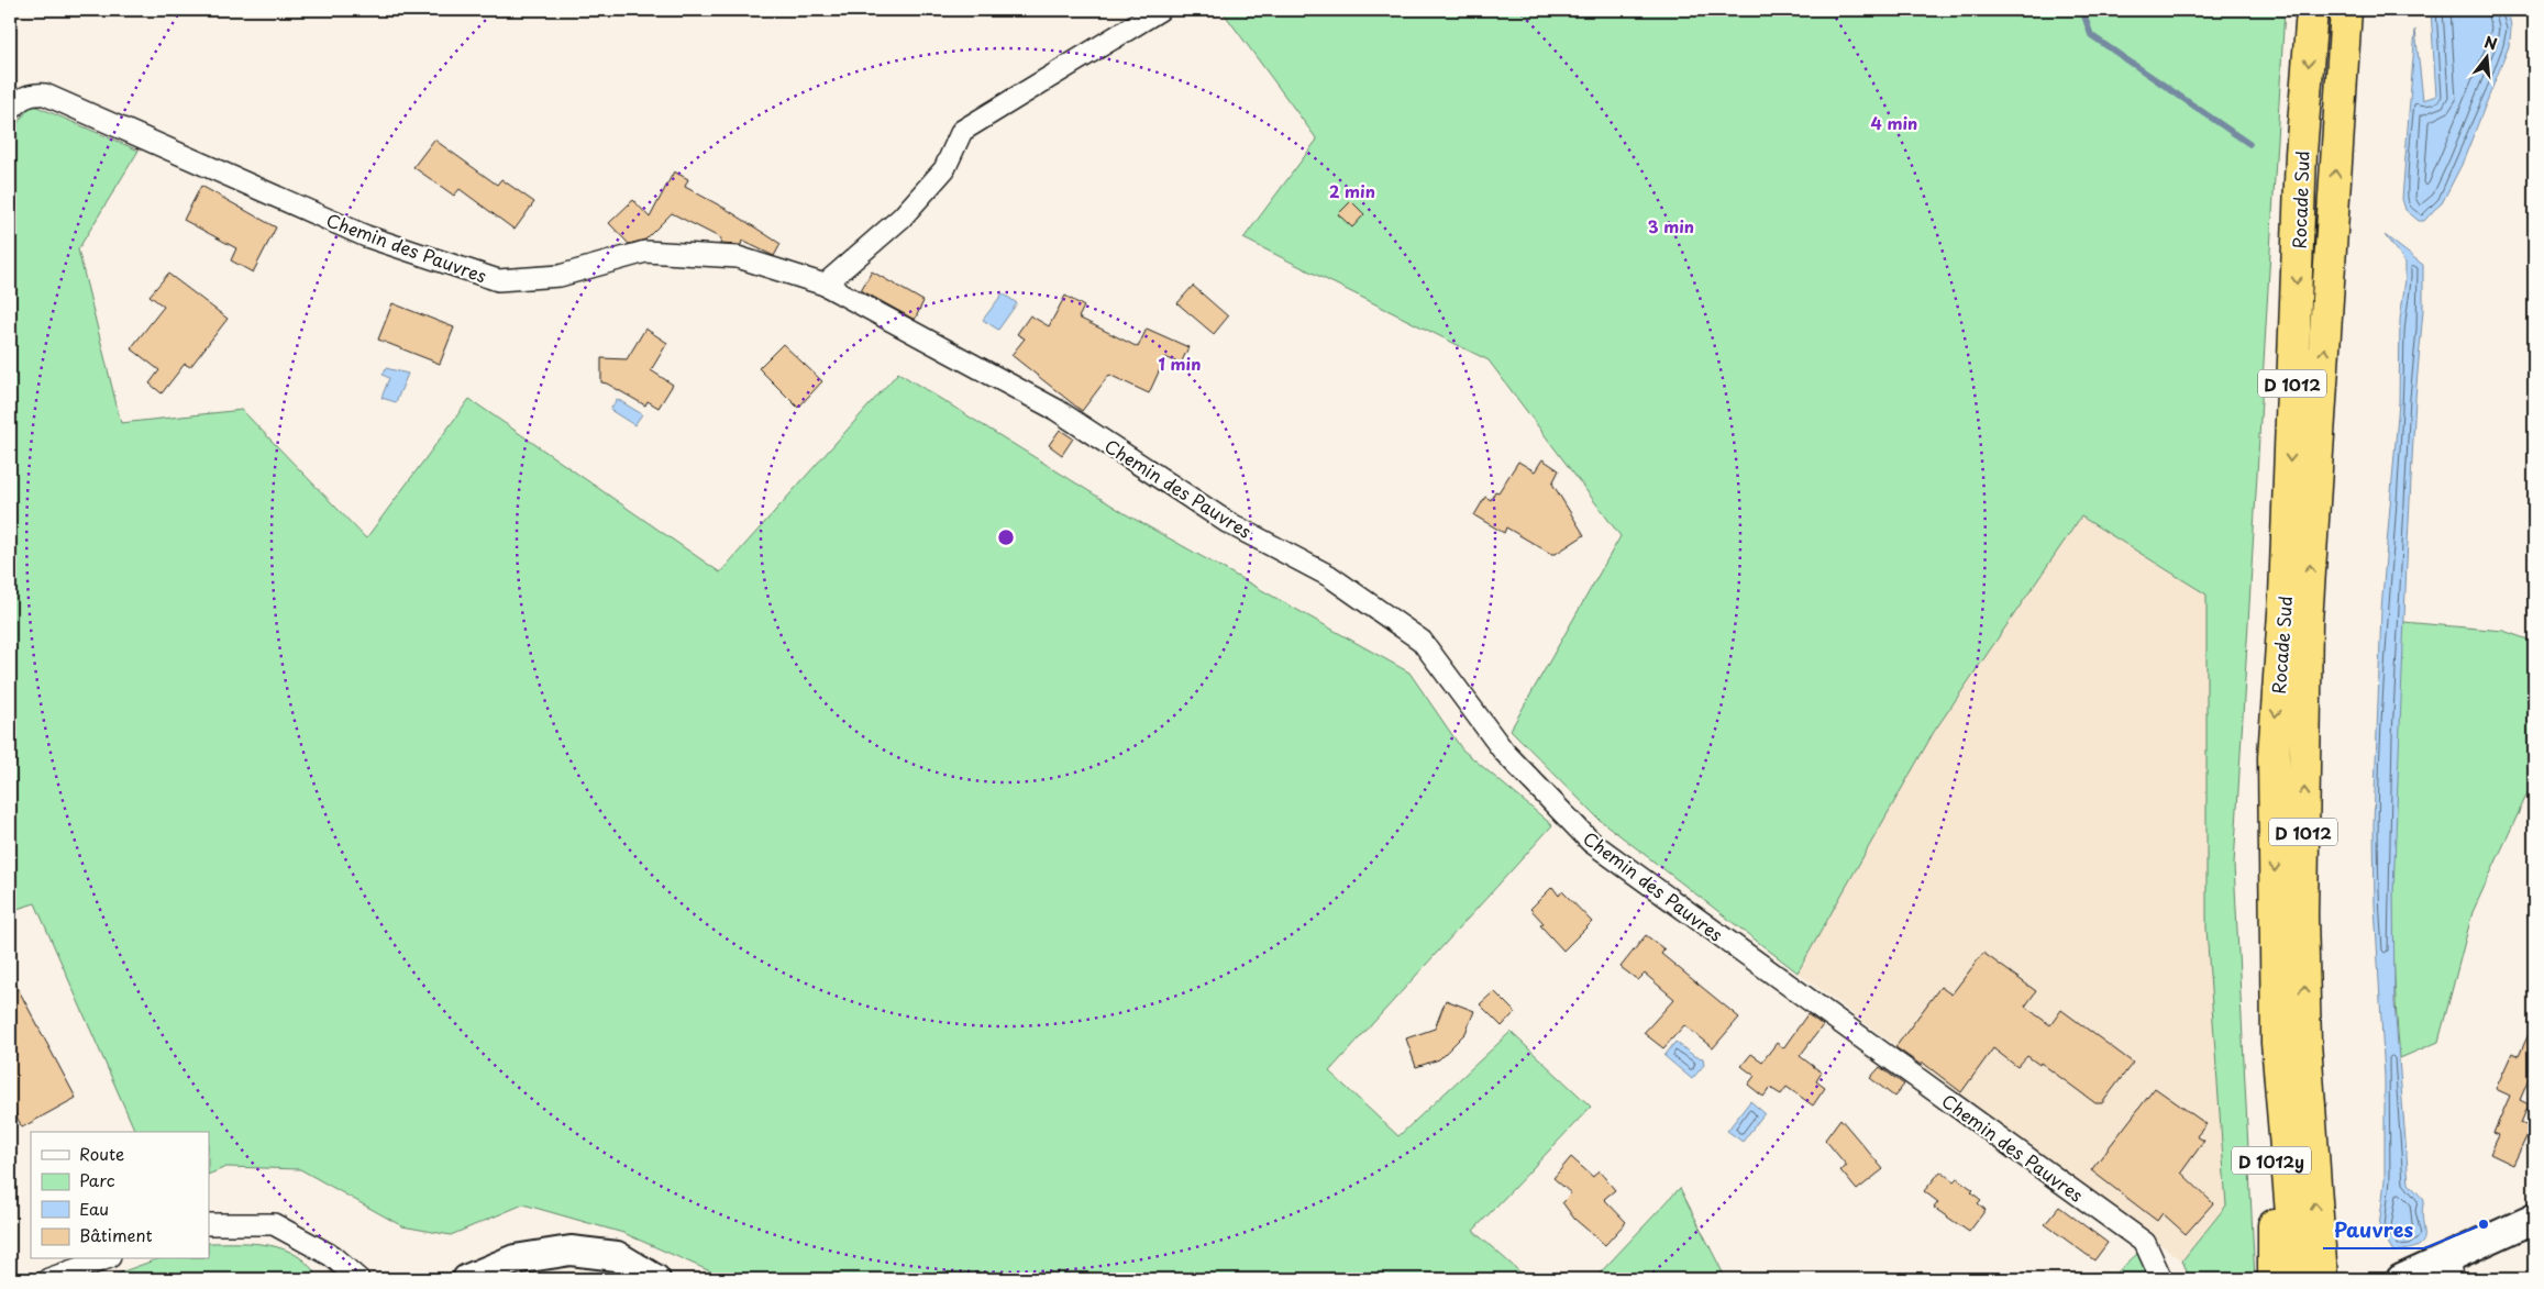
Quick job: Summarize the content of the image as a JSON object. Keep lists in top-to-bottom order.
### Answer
{
  "streets": {
    "highway": ["Rocade Sud", "D 1012", "D 1012y"],
    "street": ["Chemin des Pauvres"]
  },
  "crossings": [
    ["Rocade Sud", "D 1012y"]
  ],
  "places": ["Pauvres"],
  "legend": [
    "Route",
    "Parc",
    "Eau",
    "Bâtiment"
  ],
  "north": "top",
  "rings": [
    "4 min",
    "2 min",
    "3 min",
    "1 min"
  ]
}
